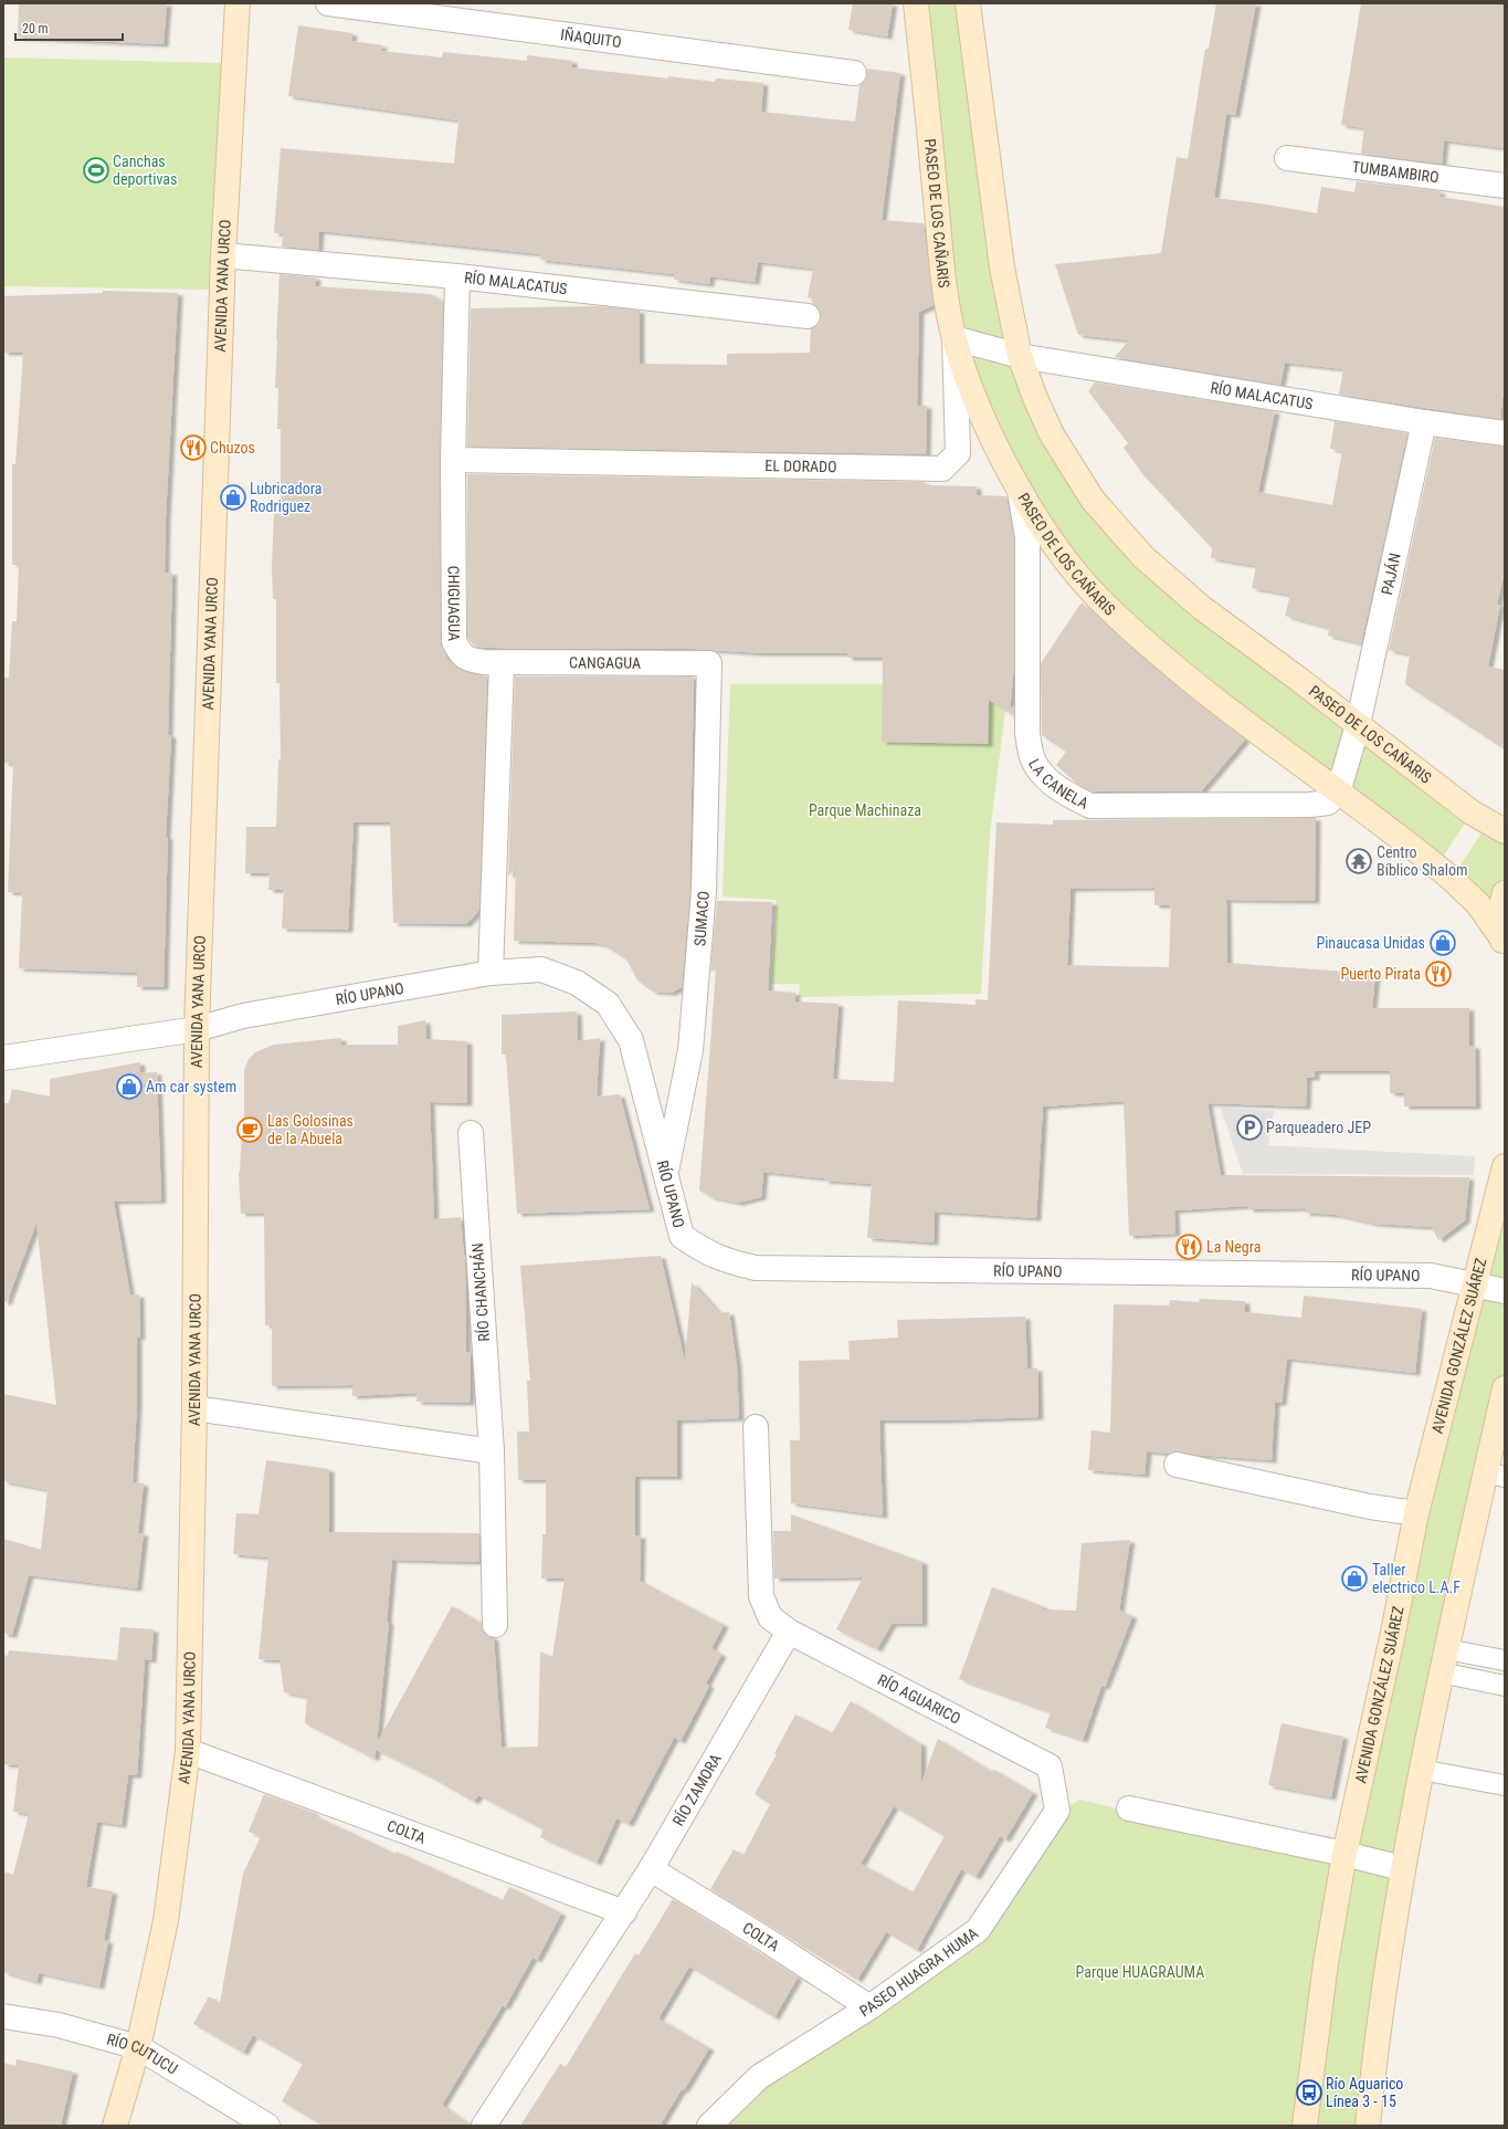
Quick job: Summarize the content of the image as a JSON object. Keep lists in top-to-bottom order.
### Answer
{
  "streets": {
    "main road": ["PASEO DE LOS CAÑARIS", "AVENIDA YANA URCO", "AVENIDA GONZÁLEZ SUÁREZ"],
    "street": [
      "IÑAQUITO",
      "TUMBAMBIRO",
      "RÍO MALACATUS",
      "EL DORADO",
      "PAJÁN",
      "CHIGUAGUA",
      "CANGAGUA",
      "LA CANELA",
      "SUMACO",
      "RÍO UPANO",
      "RÍO CHANCHÁN",
      "RÍO AGUARICO",
      "RÍO ZAMORA",
      "COLTA",
      "PASEO HUAGRA HUMA",
      "RÍO CUTUCU"
    ]
  },
  "crossings": [
    ["PASEO DE LOS CAÑARIS", "RÍO MALACATUS"],
    ["PASEO DE LOS CAÑARIS", "EL DORADO"],
    ["PASEO DE LOS CAÑARIS", "PAJÁN"],
    ["PASEO DE LOS CAÑARIS", "LA CANELA"],
    ["RÍO MALACATUS", "AVENIDA YANA URCO"],
    ["RÍO MALACATUS", "PAJÁN"],
    ["RÍO MALACATUS", "CHIGUAGUA"],
    ["AVENIDA YANA URCO", "RÍO UPANO"],
    ["AVENIDA YANA URCO", "COLTA"],
    ["AVENIDA YANA URCO", "RÍO CUTUCU"],
    ["EL DORADO", "CHIGUAGUA"],
    ["CHIGUAGUA", "CANGAGUA"],
    ["CANGAGUA", "SUMACO"],
    ["SUMACO", "RÍO UPANO"],
    ["RÍO UPANO", "AVENIDA GONZÁLEZ SUÁREZ"],
    ["RÍO AGUARICO", "RÍO ZAMORA"],
    ["RÍO AGUARICO", "PASEO HUAGRA HUMA"],
    ["RÍO ZAMORA", "COLTA"],
    ["COLTA", "PASEO HUAGRA HUMA"]
  ],
  "parks": ["Parque Machinaza", "Parque HUAGRAUMA"],
  "places": {
    "sports": ["Canchas deportivas"],
    "restaurant": ["Chuzos", "Puerto Pirata", "La Negra"],
    "shop": [
      "Lubricadora Rodriguez",
      "Pinaucasa Unidas",
      "Am car system",
      "Taller electrico L.A.F"
    ],
    "temple": ["Centro Bíblico Shalom"],
    "parking": ["Parqueadero JEP"],
    "cafe": ["Las Golosinas de la Abuela"],
    "bus stop": ["Río Aguarico Línea 3 - 15"]
  },
  "scale_bar": "20 m"
}
